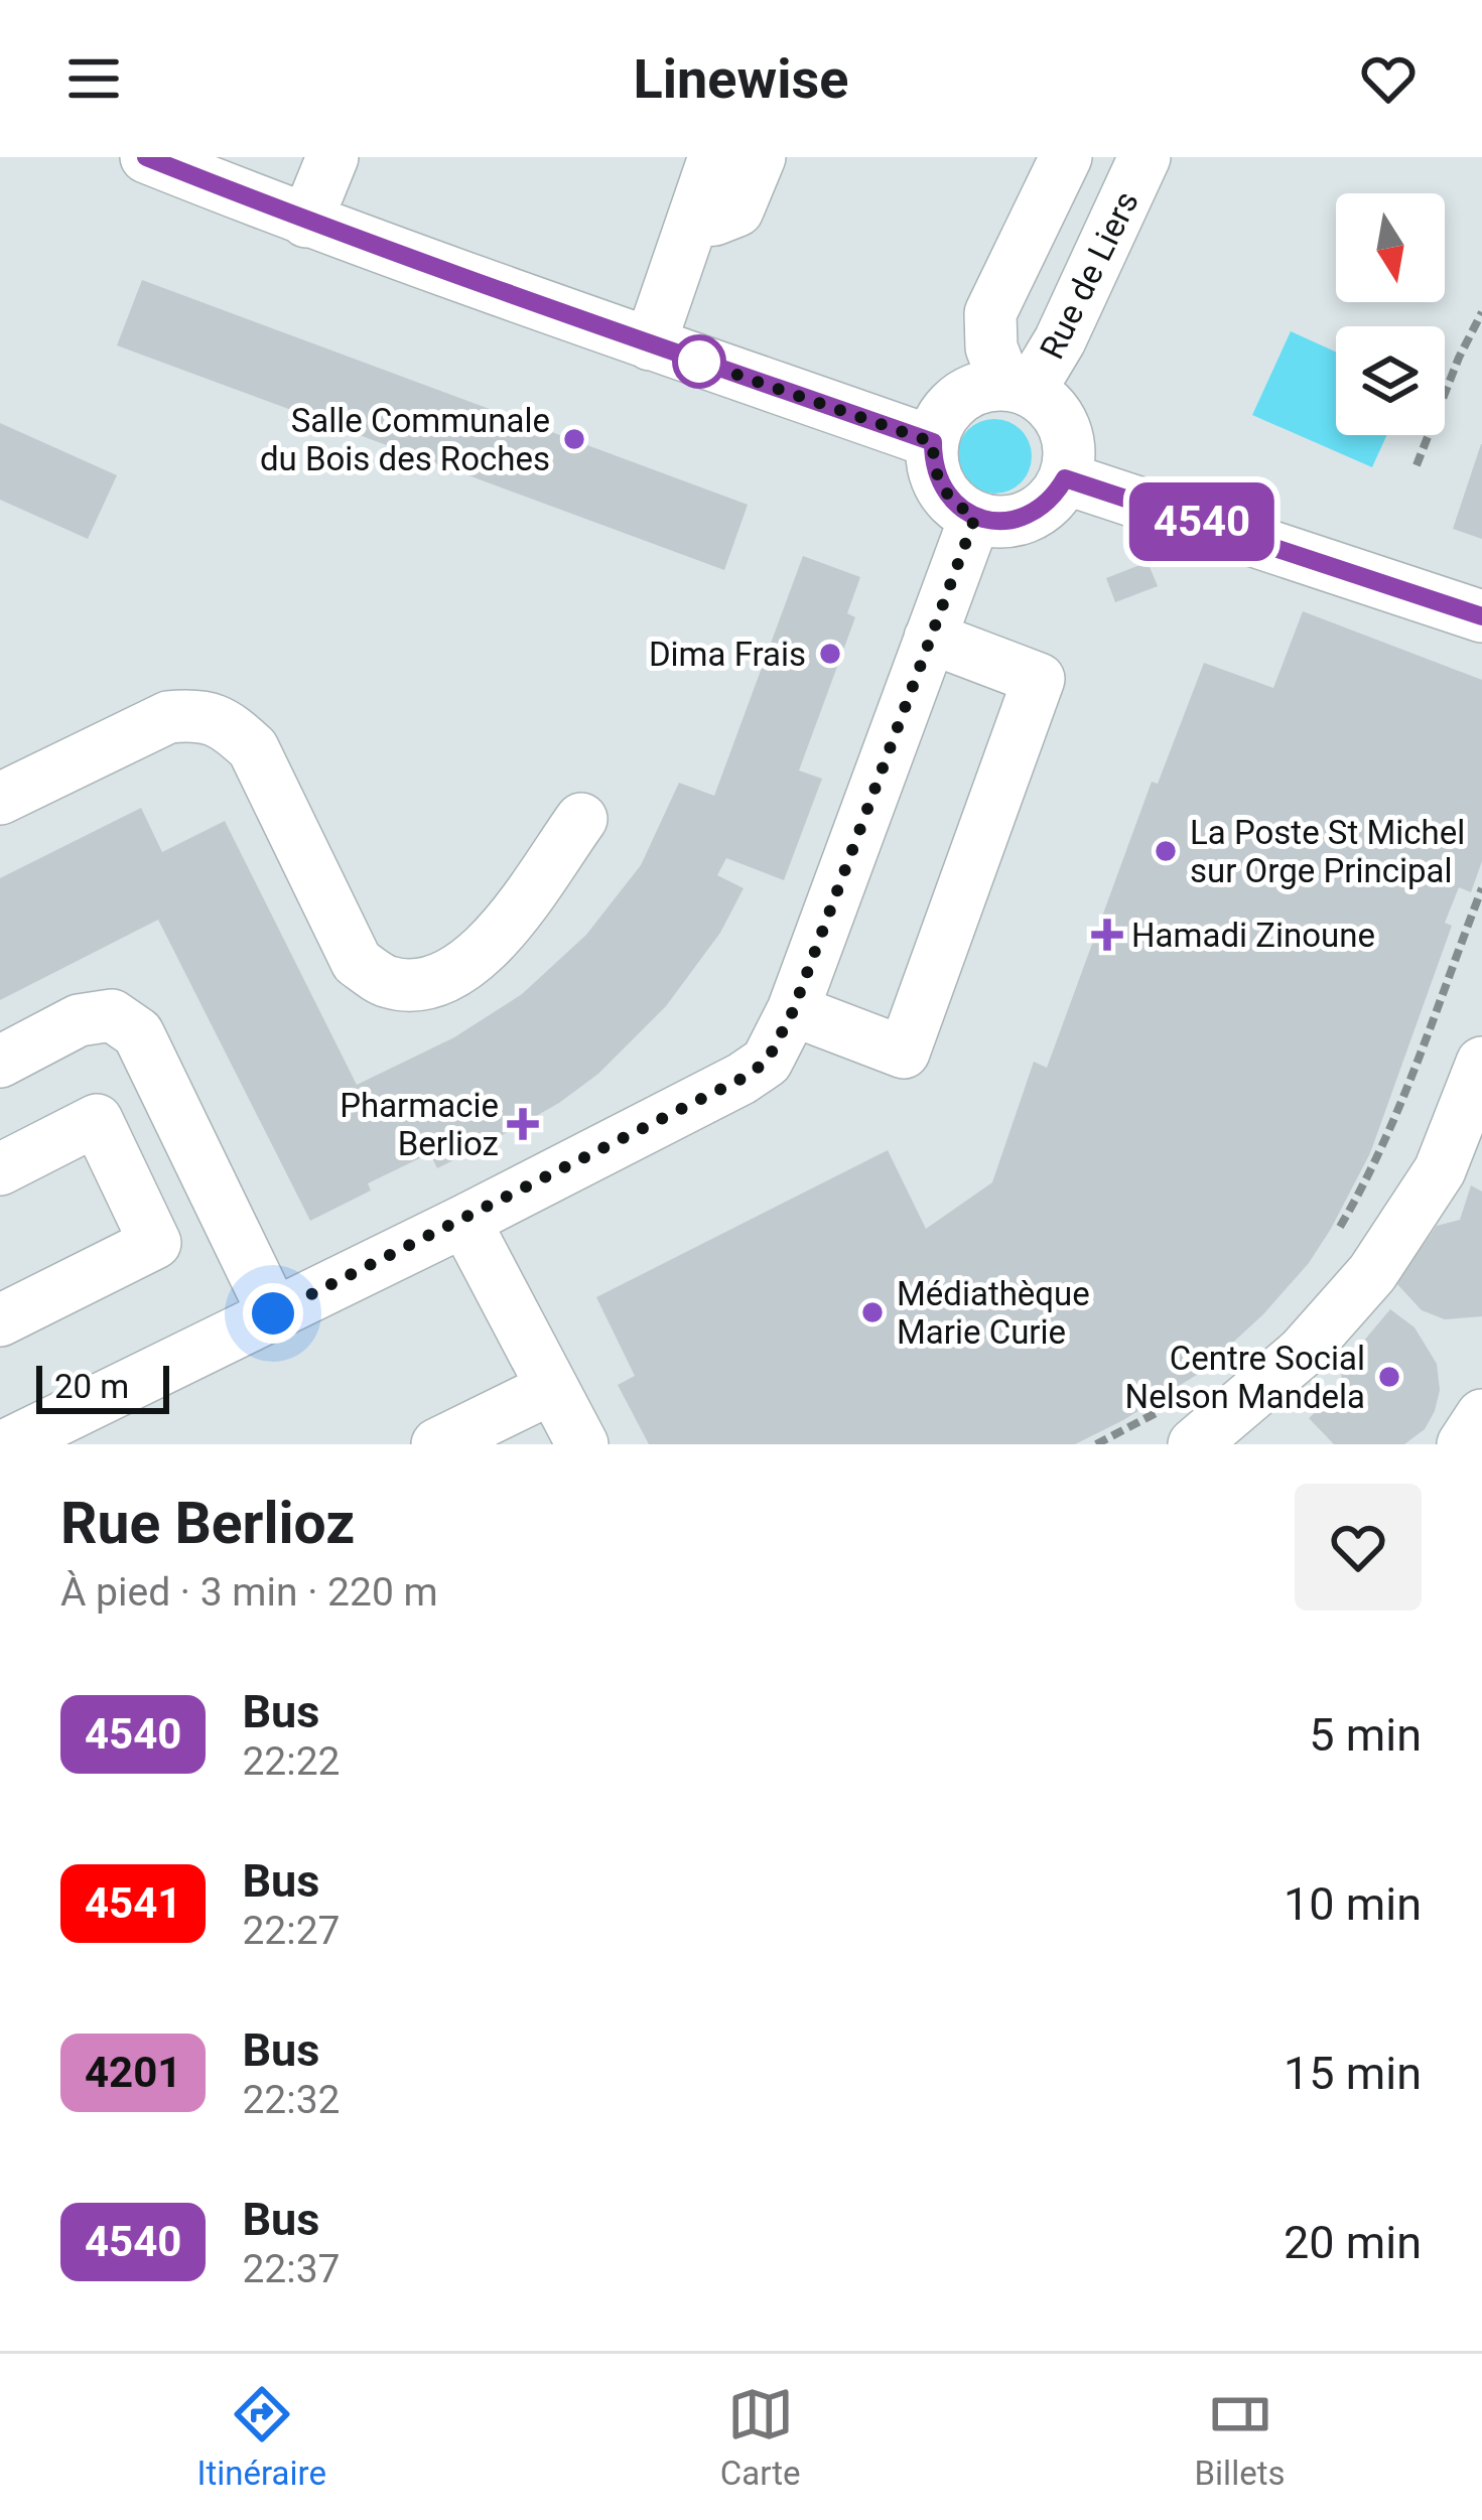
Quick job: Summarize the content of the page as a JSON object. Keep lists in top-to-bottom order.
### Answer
{
  "streets": {
    "street": ["Rue de Liers"]
  },
  "places": {
    "other": [
      "Salle Communale du Bois des Roches",
      "Dima Frais",
      "La Poste St Michel sur Orge Principal",
      "Médiathèque Marie Curie",
      "Centre Social Nelson Mandela"
    ],
    "health": ["Hamadi Zinoune", "Pharmacie Berlioz"]
  },
  "lines": ["bus line 4540"],
  "scale_bar": "20 m",
  "north": "bottom",
  "page": {
    "header": "Linewise",
    "on_map": "4540",
    "scale": "20 m",
    "heading": ["Rue Berlioz", "À pied · 3 min · 220 m"],
    "list": [
      {
        "mark": "4540",
        "name": "Bus",
        "note": "22:22",
        "value": "5 min"
      },
      {
        "mark": "4541",
        "name": "Bus",
        "note": "22:27",
        "value": "10 min"
      },
      {
        "mark": "4201",
        "name": "Bus",
        "note": "22:32",
        "value": "15 min"
      },
      {
        "mark": "4540",
        "name": "Bus",
        "note": "22:37",
        "value": "20 min"
      }
    ],
    "tabs": ["Itinéraire", "Carte", "Billets"]
  }
}
